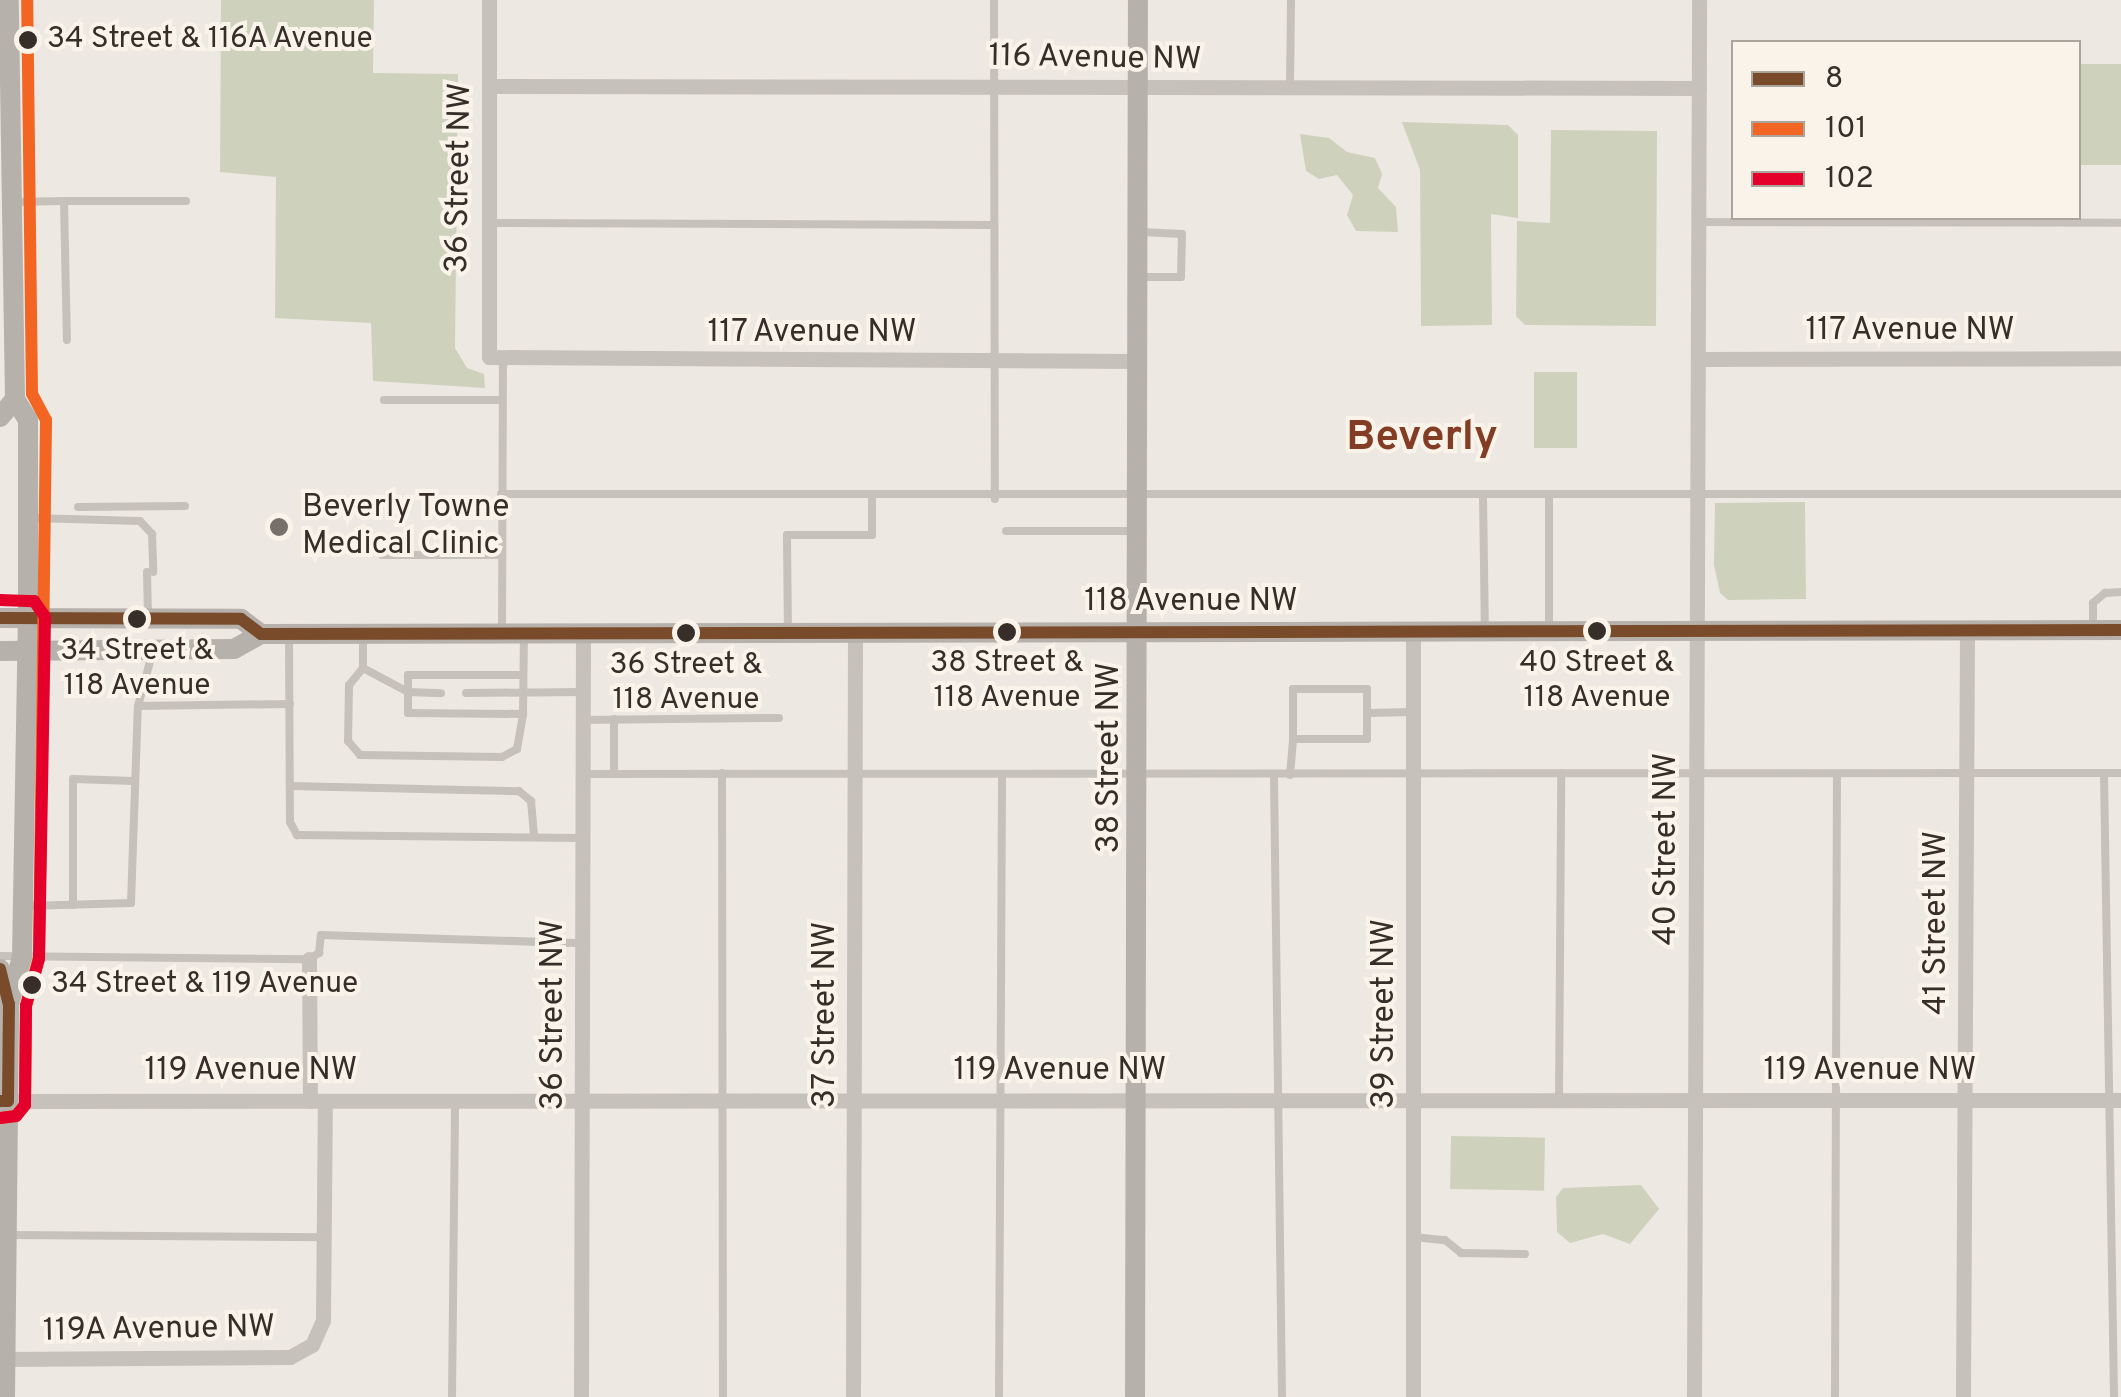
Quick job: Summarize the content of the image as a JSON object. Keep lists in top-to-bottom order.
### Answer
{
  "streets": {
    "street": [
      "116 Avenue NW",
      "36 Street NW",
      "117 Avenue NW",
      "118 Avenue NW",
      "38 Street NW",
      "40 Street NW",
      "41 Street NW",
      "39 Street NW",
      "37 Street NW",
      "119 Avenue NW",
      "119A Avenue NW"
    ]
  },
  "crossings": [
    ["116 Avenue NW", "36 Street NW"],
    ["116 Avenue NW", "38 Street NW"],
    ["116 Avenue NW", "40 Street NW"],
    ["36 Street NW", "117 Avenue NW"],
    ["36 Street NW", "118 Avenue NW"],
    ["36 Street NW", "119 Avenue NW"],
    ["117 Avenue NW", "38 Street NW"],
    ["117 Avenue NW", "40 Street NW"],
    ["118 Avenue NW", "38 Street NW"],
    ["118 Avenue NW", "40 Street NW"],
    ["118 Avenue NW", "41 Street NW"],
    ["118 Avenue NW", "39 Street NW"],
    ["118 Avenue NW", "37 Street NW"],
    ["38 Street NW", "119 Avenue NW"],
    ["40 Street NW", "119 Avenue NW"],
    ["41 Street NW", "119 Avenue NW"],
    ["39 Street NW", "119 Avenue NW"],
    ["37 Street NW", "119 Avenue NW"]
  ],
  "districts": ["Beverly"],
  "places": [
    "34 Street & 116A Avenue",
    "Beverly Towne Medical Clinic",
    "34 Street & 118 Avenue",
    "40 Street & 118 Avenue",
    "38 Street & 118 Avenue",
    "36 Street & 118 Avenue",
    "34 Street & 119 Avenue"
  ],
  "lines": ["transit line 101", "transit line 102", "transit line 8"],
  "legend": ["8", "101", "102"]
}
